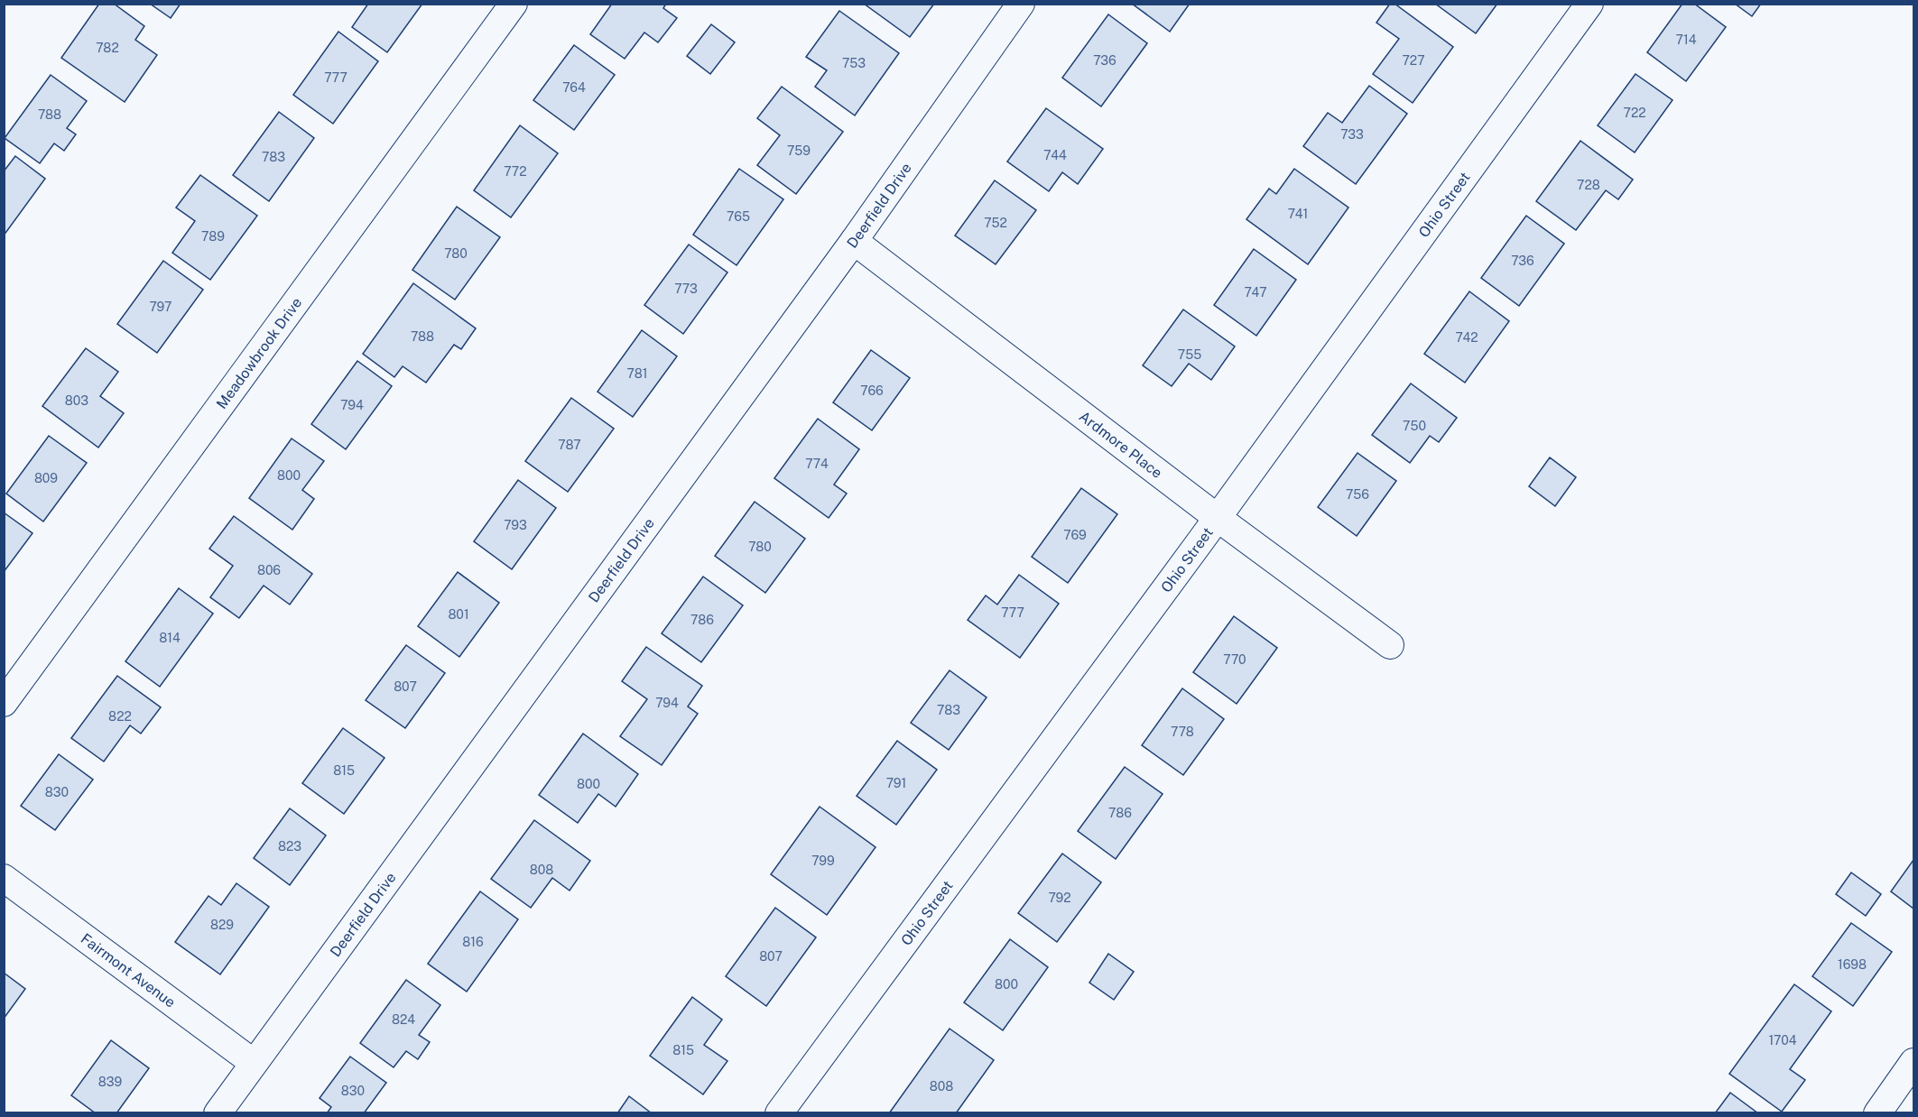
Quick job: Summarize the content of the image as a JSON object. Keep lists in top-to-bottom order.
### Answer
{
  "streets": {
    "street": [
      "Deerfield Drive",
      "Ohio Street",
      "Meadowbrook Drive",
      "Ardmore Place",
      "Fairmont Avenue"
    ]
  },
  "crossings": [
    ["Deerfield Drive", "Ardmore Place"],
    ["Deerfield Drive", "Fairmont Avenue"],
    ["Ohio Street", "Ardmore Place"]
  ],
  "house_numbers": [
    "714",
    "782",
    "736",
    "727",
    "753",
    "777",
    "764",
    "722",
    "788",
    "733",
    "759",
    "744",
    "783",
    "772",
    "728",
    "741",
    "765",
    "752",
    "789",
    "780",
    "736",
    "773",
    "747",
    "797",
    "788",
    "742",
    "755",
    "781",
    "766",
    "803",
    "794",
    "750",
    "787",
    "774",
    "800",
    "809",
    "756",
    "793",
    "769",
    "780",
    "806",
    "777",
    "801",
    "786",
    "814",
    "770",
    "807",
    "794",
    "783",
    "822",
    "778",
    "815",
    "791",
    "800",
    "830",
    "786",
    "823",
    "799",
    "808",
    "792",
    "829",
    "816",
    "807",
    "1698",
    "800",
    "824",
    "1704",
    "815",
    "839",
    "808",
    "830"
  ]
}
